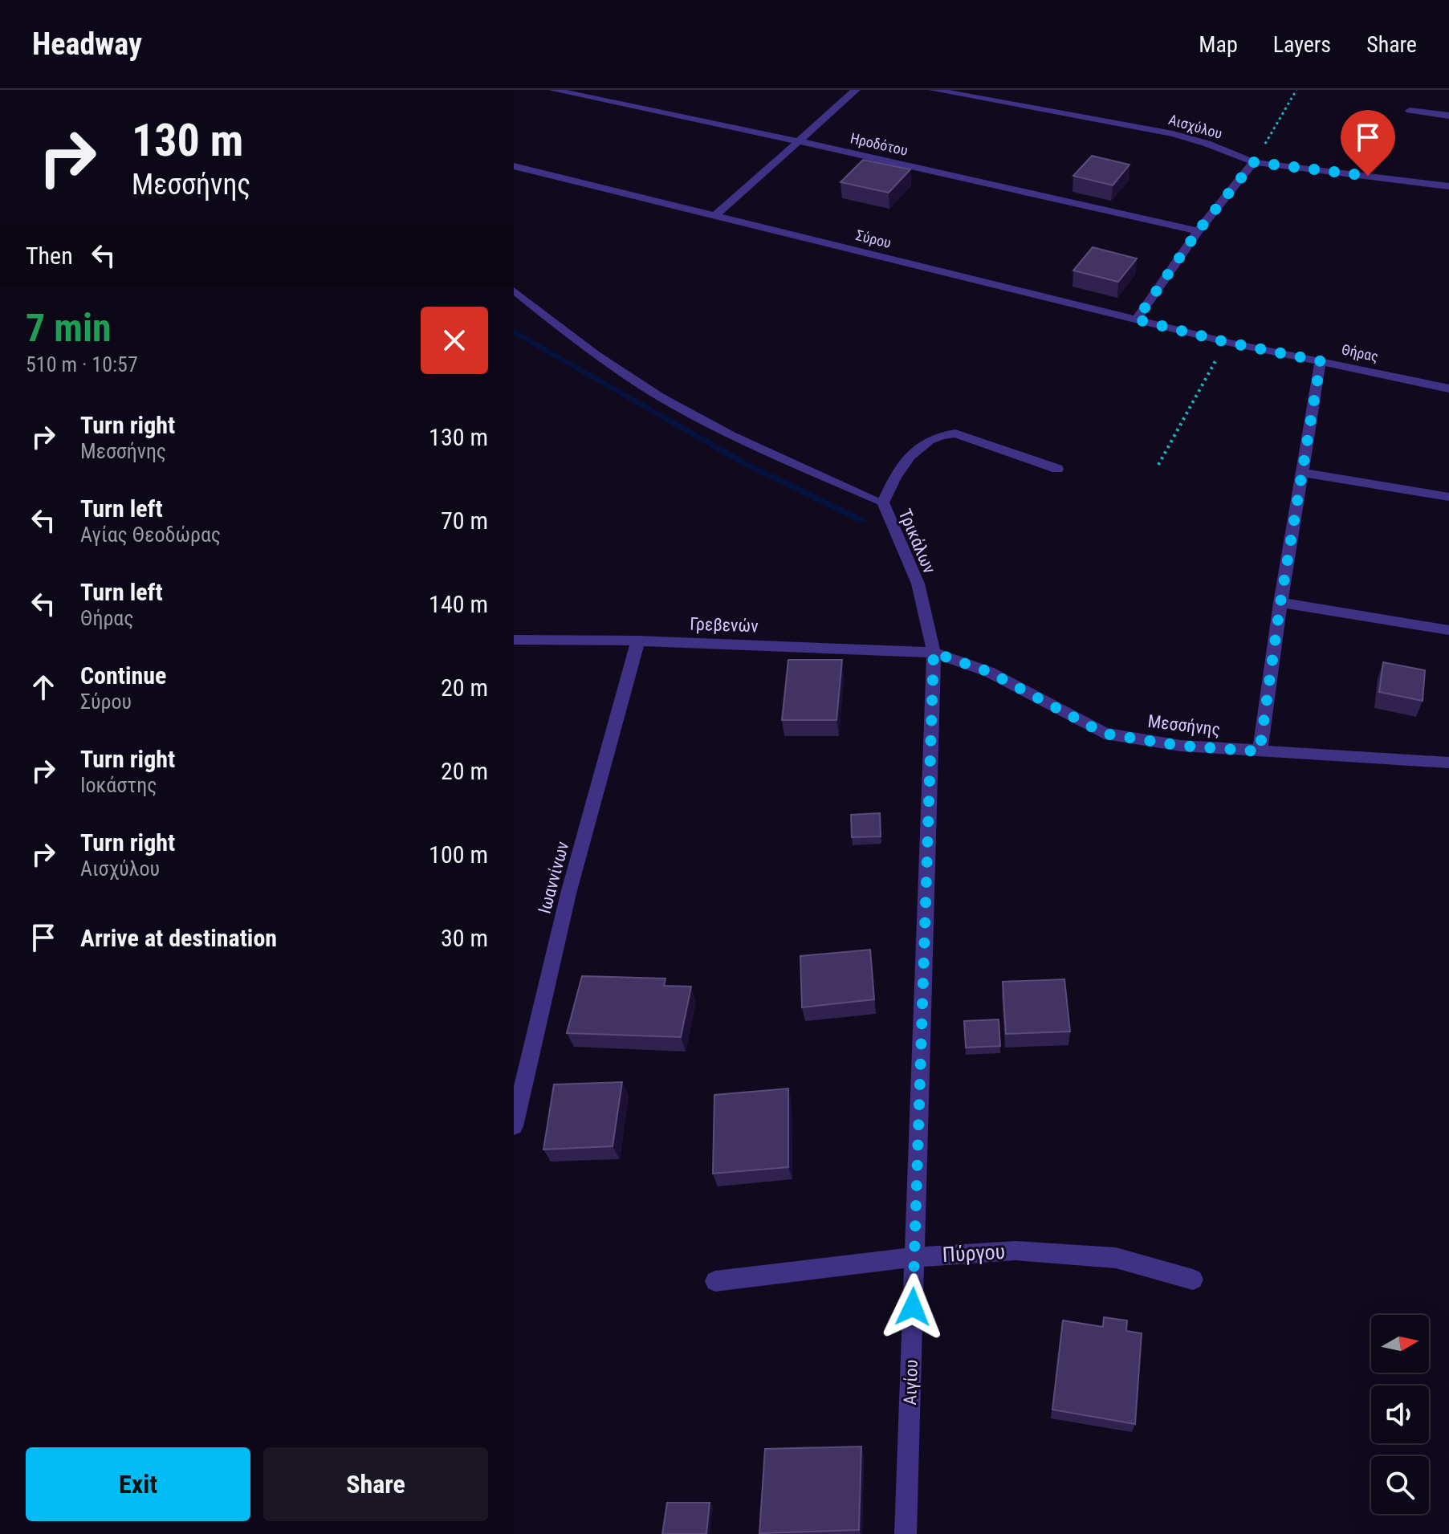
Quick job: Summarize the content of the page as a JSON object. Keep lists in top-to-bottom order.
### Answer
{
  "streets": {
    "street": [
      "Αισχύλου",
      "Ηροδότου",
      "Σύρου",
      "Θήρας",
      "Τρικάλων",
      "Γρεβενών",
      "Μεσσήνης",
      "Ιωαννίνων",
      "Πύργου",
      "Αιγίου"
    ]
  },
  "crossings": [
    ["Σύρου", "Θήρας"],
    ["Τρικάλων", "Γρεβενών"],
    ["Τρικάλων", "Μεσσήνης"],
    ["Τρικάλων", "Αιγίου"],
    ["Γρεβενών", "Μεσσήνης"],
    ["Γρεβενών", "Ιωαννίνων"],
    ["Γρεβενών", "Αιγίου"],
    ["Μεσσήνης", "Αιγίου"],
    ["Πύργου", "Αιγίου"]
  ],
  "north": "right",
  "page": {
    "header": "Headway",
    "nav": ["Map", "Layers", "Share"],
    "turn": ["130 m", "Μεσσήνης"],
    "then": "Then",
    "heading": ["7 min", "510 m · 10:57"],
    "list": [
      {
        "name": "Turn right",
        "note": "Μεσσήνης",
        "value": "130 m"
      },
      {
        "name": "Turn left",
        "note": "Αγίας Θεοδώρας",
        "value": "70 m"
      },
      {
        "name": "Turn left",
        "note": "Θήρας",
        "value": "140 m"
      },
      {
        "name": "Continue",
        "note": "Σύρου",
        "value": "20 m"
      },
      {
        "name": "Turn right",
        "note": "Ιοκάστης",
        "value": "20 m"
      },
      {
        "name": "Turn right",
        "note": "Αισχύλου",
        "value": "100 m"
      },
      {
        "name": "Arrive at destination",
        "value": "30 m"
      }
    ],
    "buttons": ["Exit", "Share"]
  }
}
